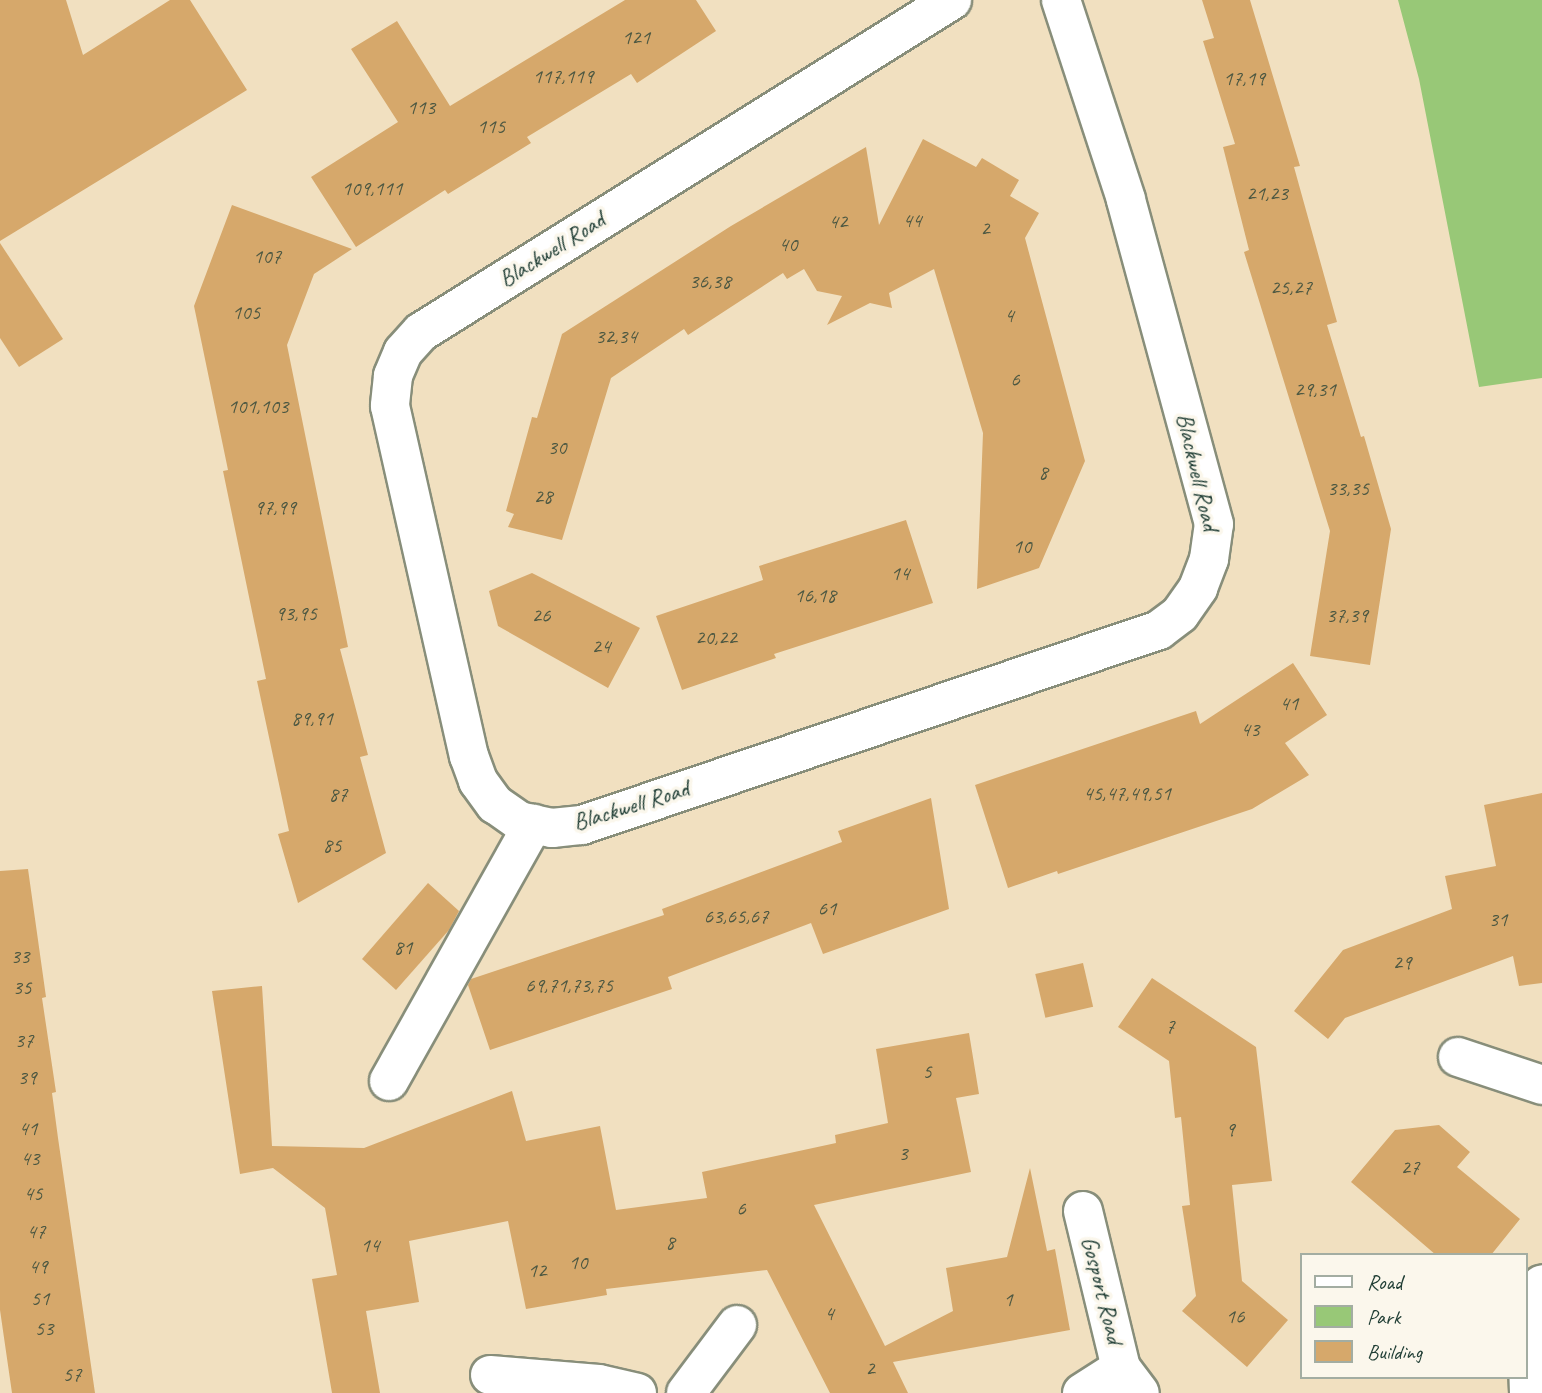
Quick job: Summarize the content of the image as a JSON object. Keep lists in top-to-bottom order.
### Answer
{
  "streets": {
    "street": ["Blackwell Road", "Gosport Road"]
  },
  "house_numbers": [
    "121",
    "117,119",
    "17,19",
    "113",
    "115",
    "109,111",
    "21,23",
    "44",
    "42",
    "2",
    "40",
    "107",
    "36,38",
    "25,27",
    "105",
    "4",
    "32,34",
    "6",
    "29,31",
    "101,103",
    "30",
    "8",
    "33,35",
    "28",
    "97,99",
    "10",
    "14",
    "16,18",
    "93,95",
    "26",
    "37,39",
    "20,22",
    "24",
    "41",
    "89,91",
    "43",
    "45,47,49,51",
    "87",
    "85",
    "61",
    "63,65,67",
    "31",
    "81",
    "33",
    "29",
    "69,71,73,75",
    "35",
    "7",
    "37",
    "5",
    "39",
    "41",
    "9",
    "3",
    "43",
    "27",
    "45",
    "6",
    "47",
    "8",
    "14",
    "10",
    "49",
    "12",
    "51",
    "1",
    "4",
    "16",
    "53",
    "2",
    "57"
  ],
  "legend": ["Road", "Park", "Building"]
}
